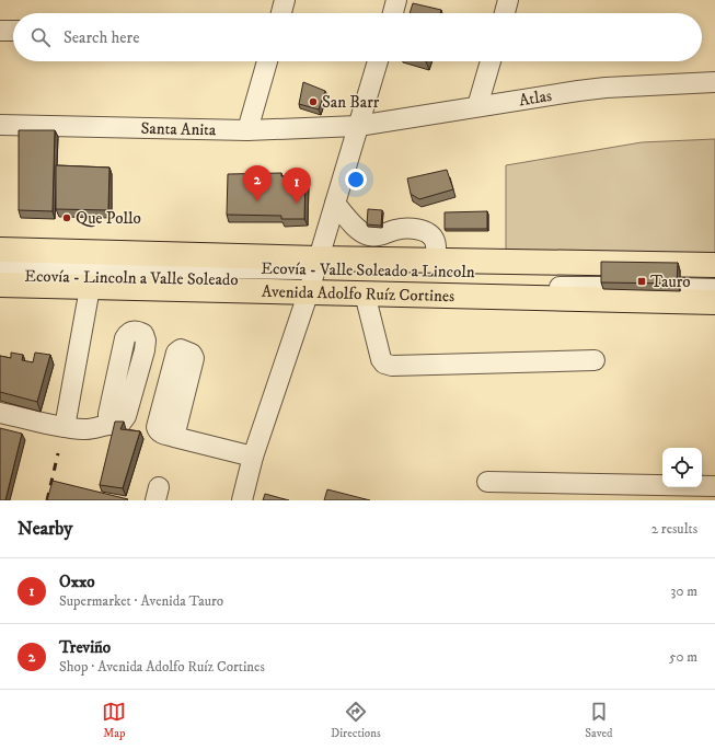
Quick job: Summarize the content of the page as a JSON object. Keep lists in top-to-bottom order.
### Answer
{
  "streets": {
    "main road": ["Avenida Adolfo Ruíz Cortines"],
    "street": [
      "Atlas",
      "Santa Anita",
      "Ecovía - Valle Soleado a Lincoln",
      "Ecovía - Lincoln a Valle Soleado"
    ]
  },
  "crossings": [
    ["Atlas", "Santa Anita"],
    ["Ecovía - Valle Soleado a Lincoln", "Ecovía - Lincoln a Valle Soleado"],
    ["Ecovía - Valle Soleado a Lincoln", "Avenida Adolfo Ruíz Cortines"],
    ["Ecovía - Lincoln a Valle Soleado", "Avenida Adolfo Ruíz Cortines"]
  ],
  "places": {
    "other": ["San Barr", "Que Pollo"],
    "transit": ["Tauro"]
  },
  "page": {
    "search": "Search here",
    "pins": ["2", "1"],
    "heading": ["Nearby", "2 results"],
    "list": [
      {
        "mark": "1",
        "name": "Oxxo",
        "note": "Supermarket · Avenida Tauro",
        "value": "30 m"
      },
      {
        "mark": "2",
        "name": "Treviño",
        "note": "Shop · Avenida Adolfo Ruíz Cortines",
        "value": "50 m"
      }
    ],
    "nav": ["Map", "Directions", "Saved"]
  }
}
